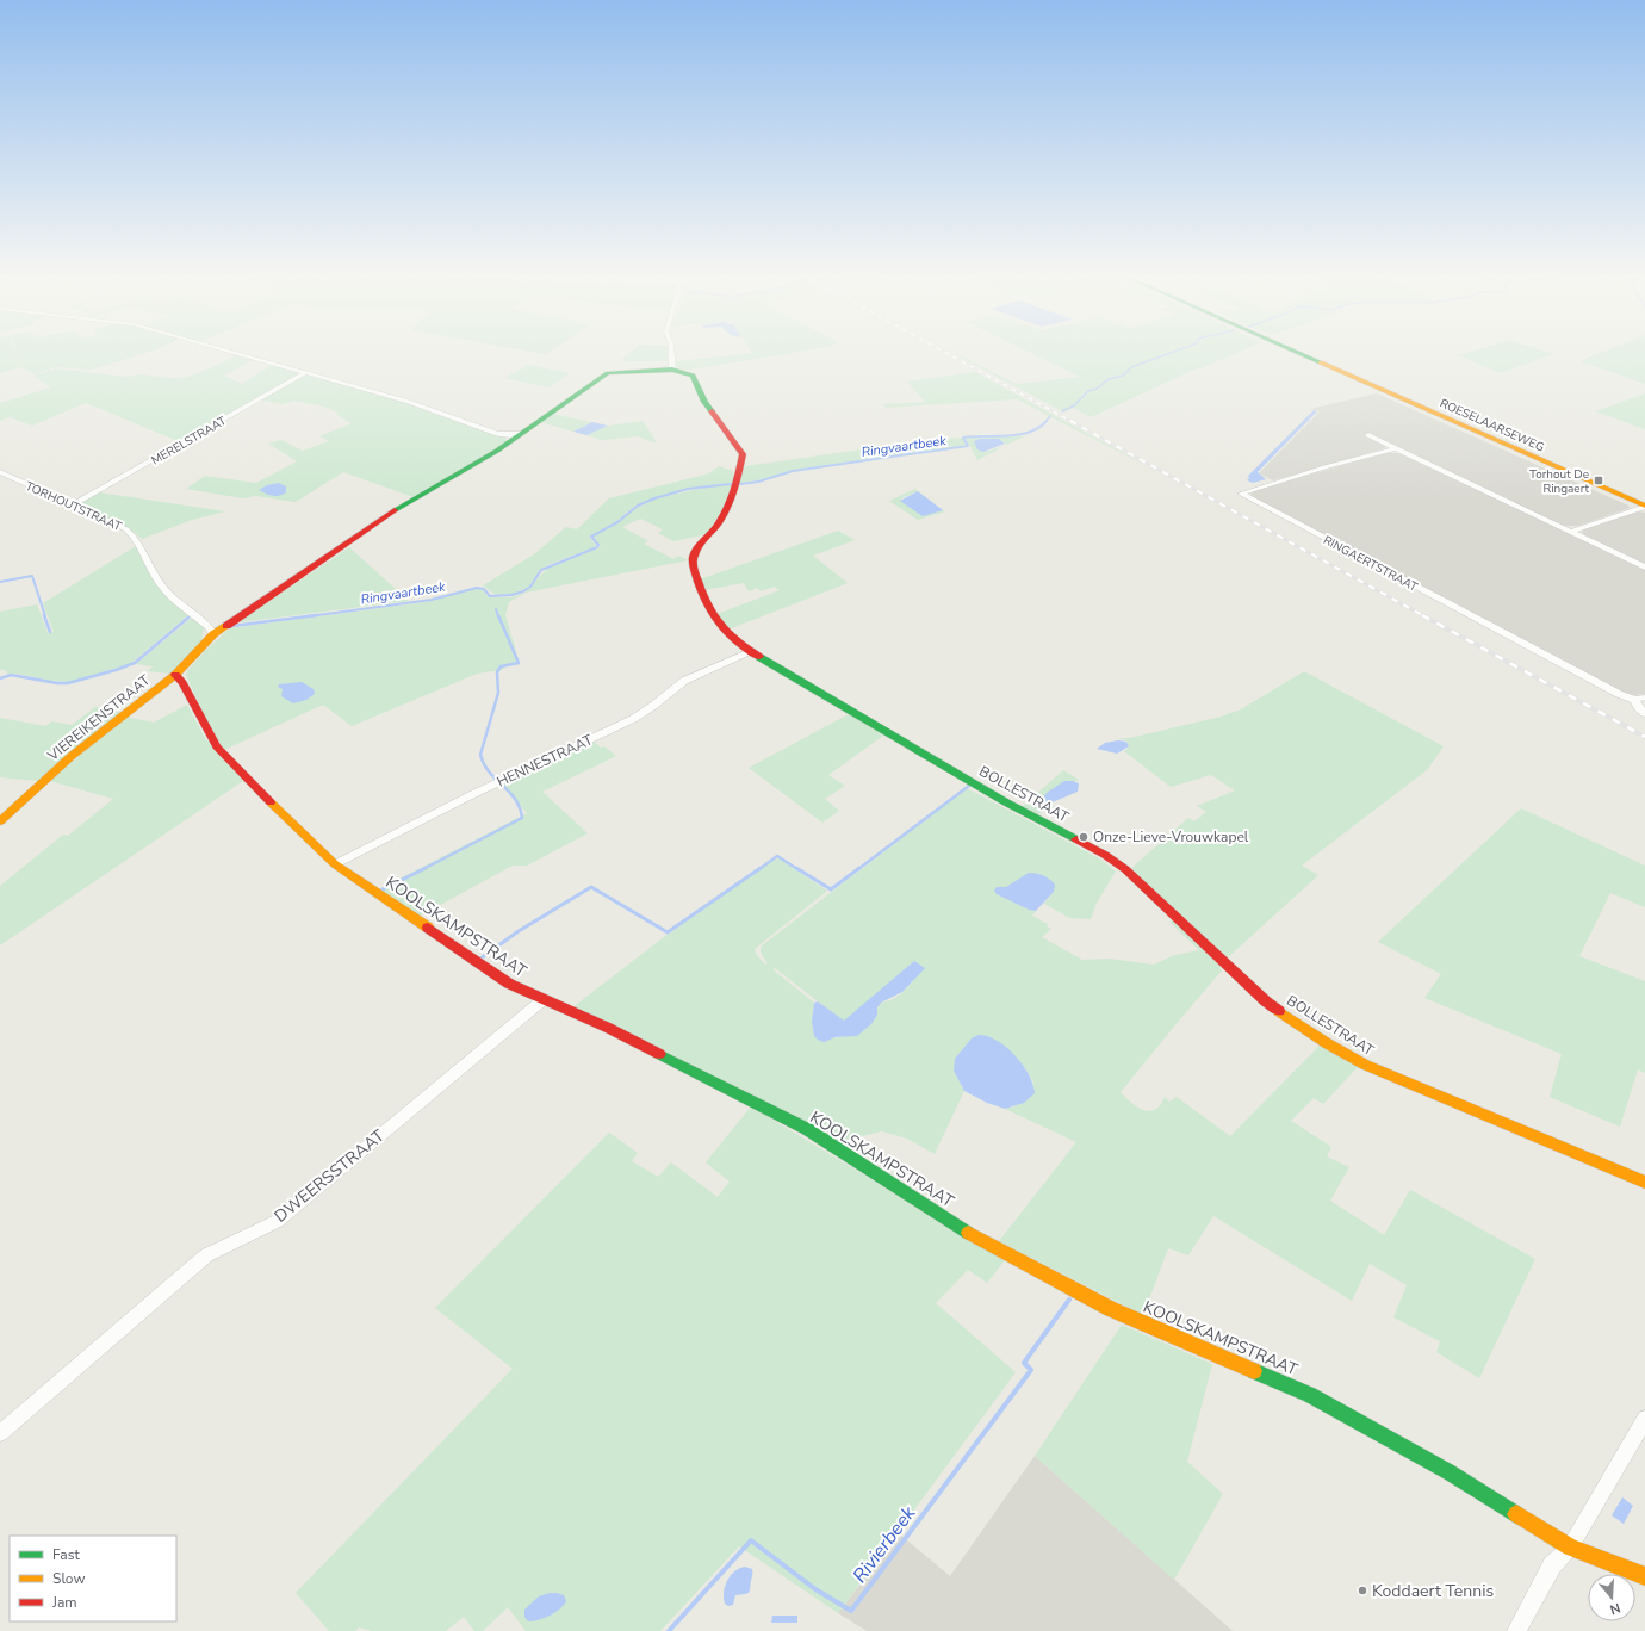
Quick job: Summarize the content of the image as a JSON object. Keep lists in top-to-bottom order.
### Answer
{
  "streets": {
    "street": [
      "ROESELAARSEWEG",
      "MERELSTRAAT",
      "TORHOUTSTRAAT",
      "RINGAERTSTRAAT",
      "VIEREIKENSTRAAT",
      "HENNESTRAAT",
      "BOLLESTRAAT",
      "KOOLSKAMPSTRAAT",
      "DWEERSSTRAAT"
    ]
  },
  "crossings": [
    ["MERELSTRAAT", "TORHOUTSTRAAT"],
    ["TORHOUTSTRAAT", "VIEREIKENSTRAAT"],
    ["VIEREIKENSTRAAT", "BOLLESTRAAT"],
    ["VIEREIKENSTRAAT", "KOOLSKAMPSTRAAT"],
    ["HENNESTRAAT", "BOLLESTRAAT"],
    ["HENNESTRAAT", "KOOLSKAMPSTRAAT"],
    ["KOOLSKAMPSTRAAT", "DWEERSSTRAAT"]
  ],
  "water": ["Ringvaartbeek", "Rivierbeek"],
  "places": {
    "transit": ["Torhout De Ringaert"],
    "other": ["Onze-Lieve-Vrouwkapel", "Koddaert Tennis"]
  },
  "legend": ["Fast", "Slow", "Jam"],
  "north": "bottom"
}
